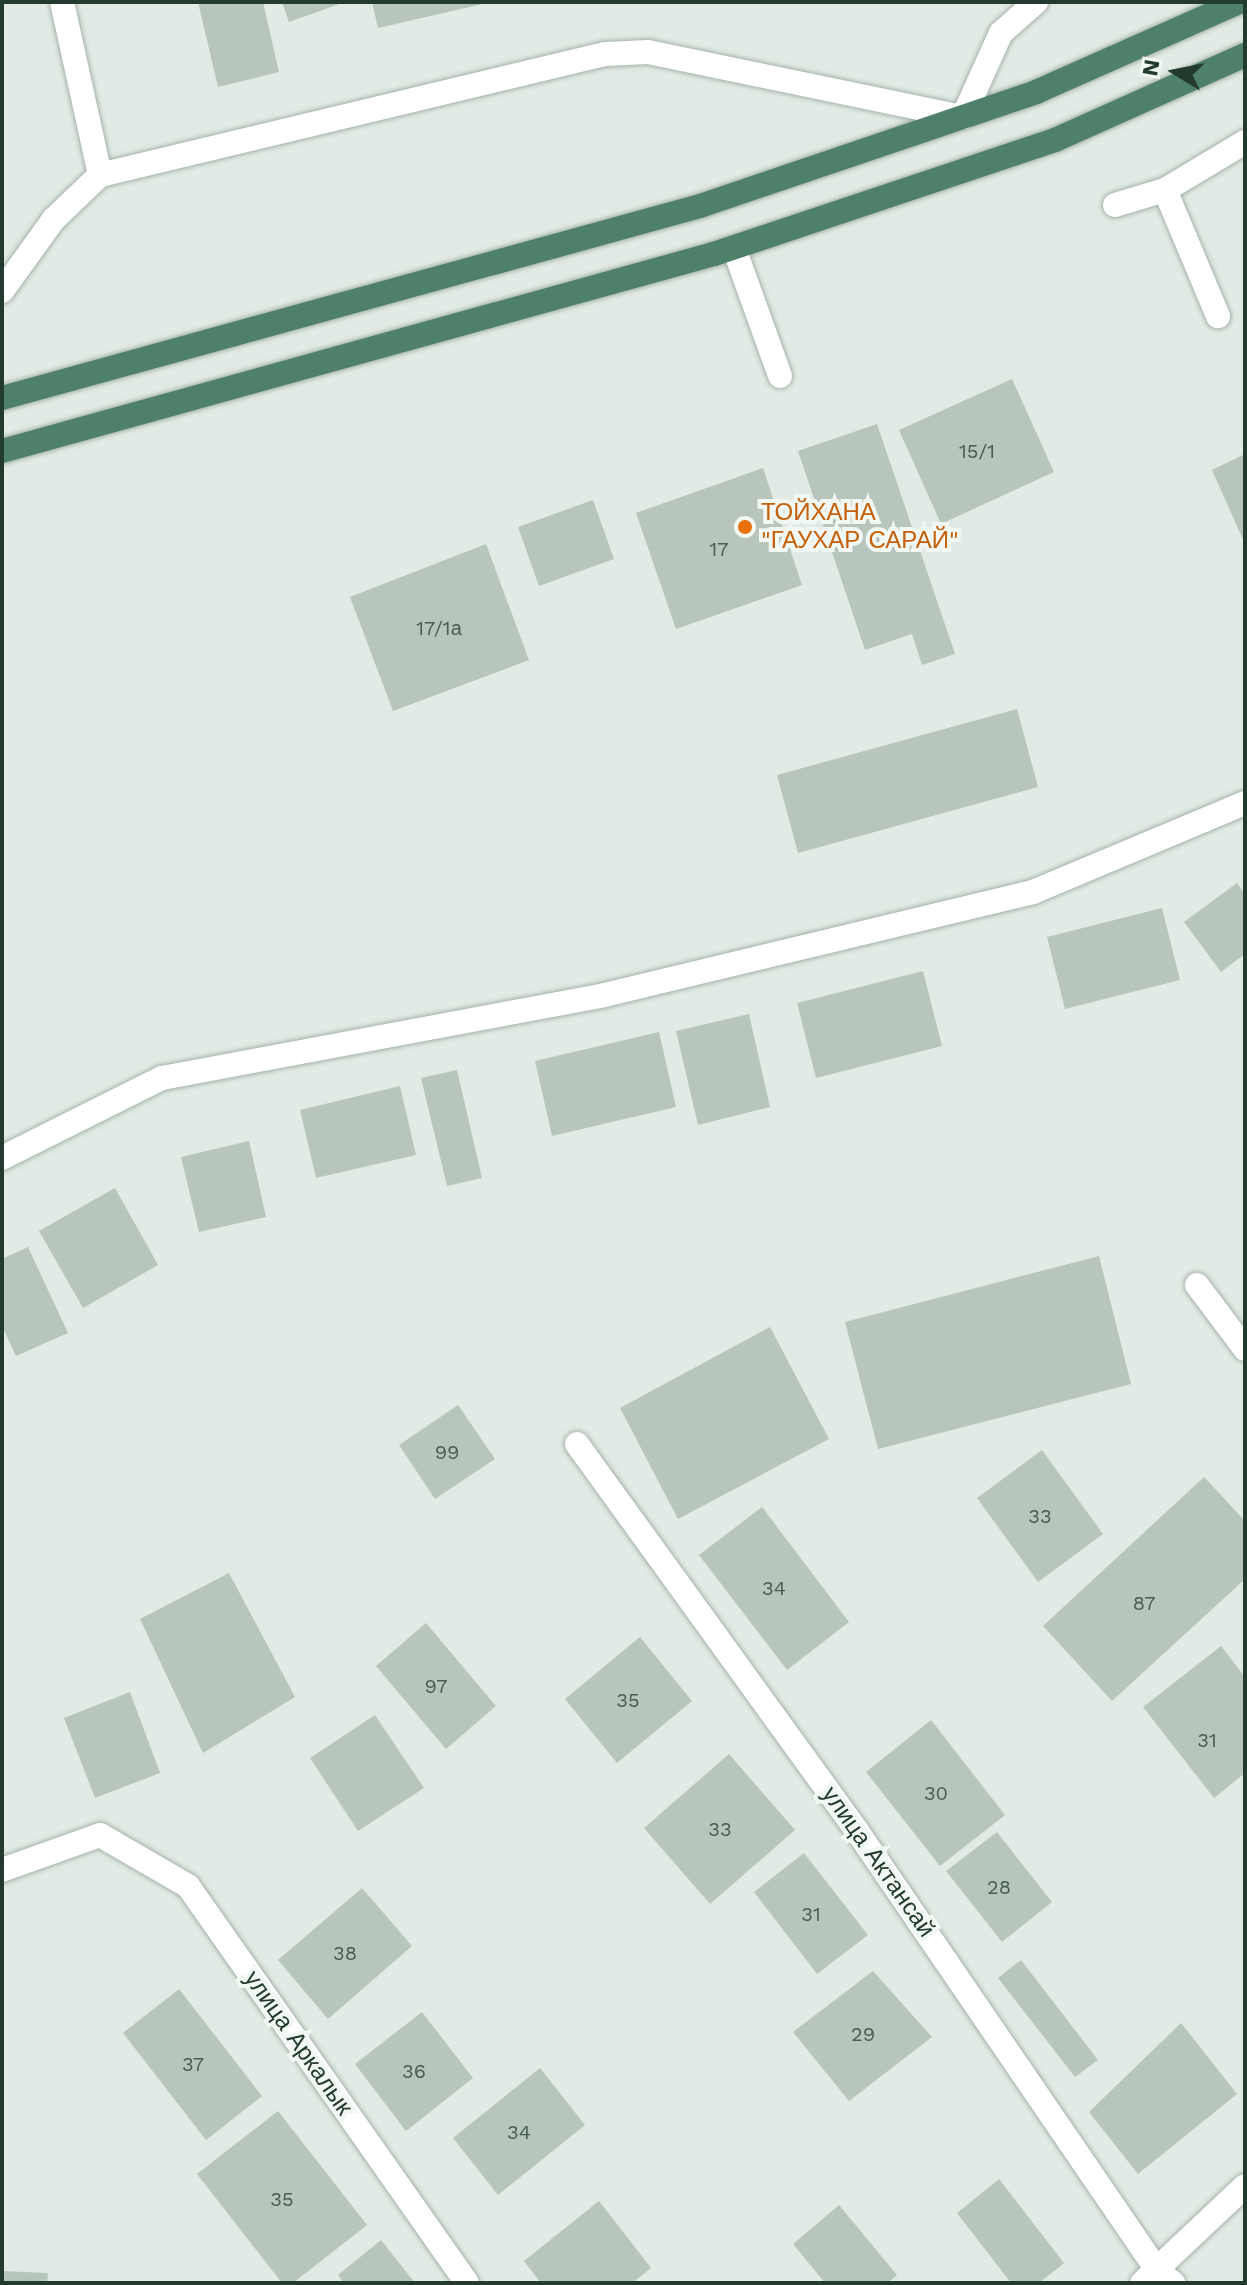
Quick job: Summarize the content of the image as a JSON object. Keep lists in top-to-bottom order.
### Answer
{
  "streets": {
    "street": ["улица Актансай", "улица Аркалык"]
  },
  "places": ["ТОЙХАНА \"ГАУХАР САРАЙ\""],
  "house_numbers": [
    "15/1",
    "17",
    "17/1а",
    "99",
    "33",
    "34",
    "87",
    "97",
    "35",
    "31",
    "30",
    "33",
    "28",
    "31",
    "38",
    "29",
    "37",
    "36",
    "34",
    "35"
  ],
  "north": "left"
}
